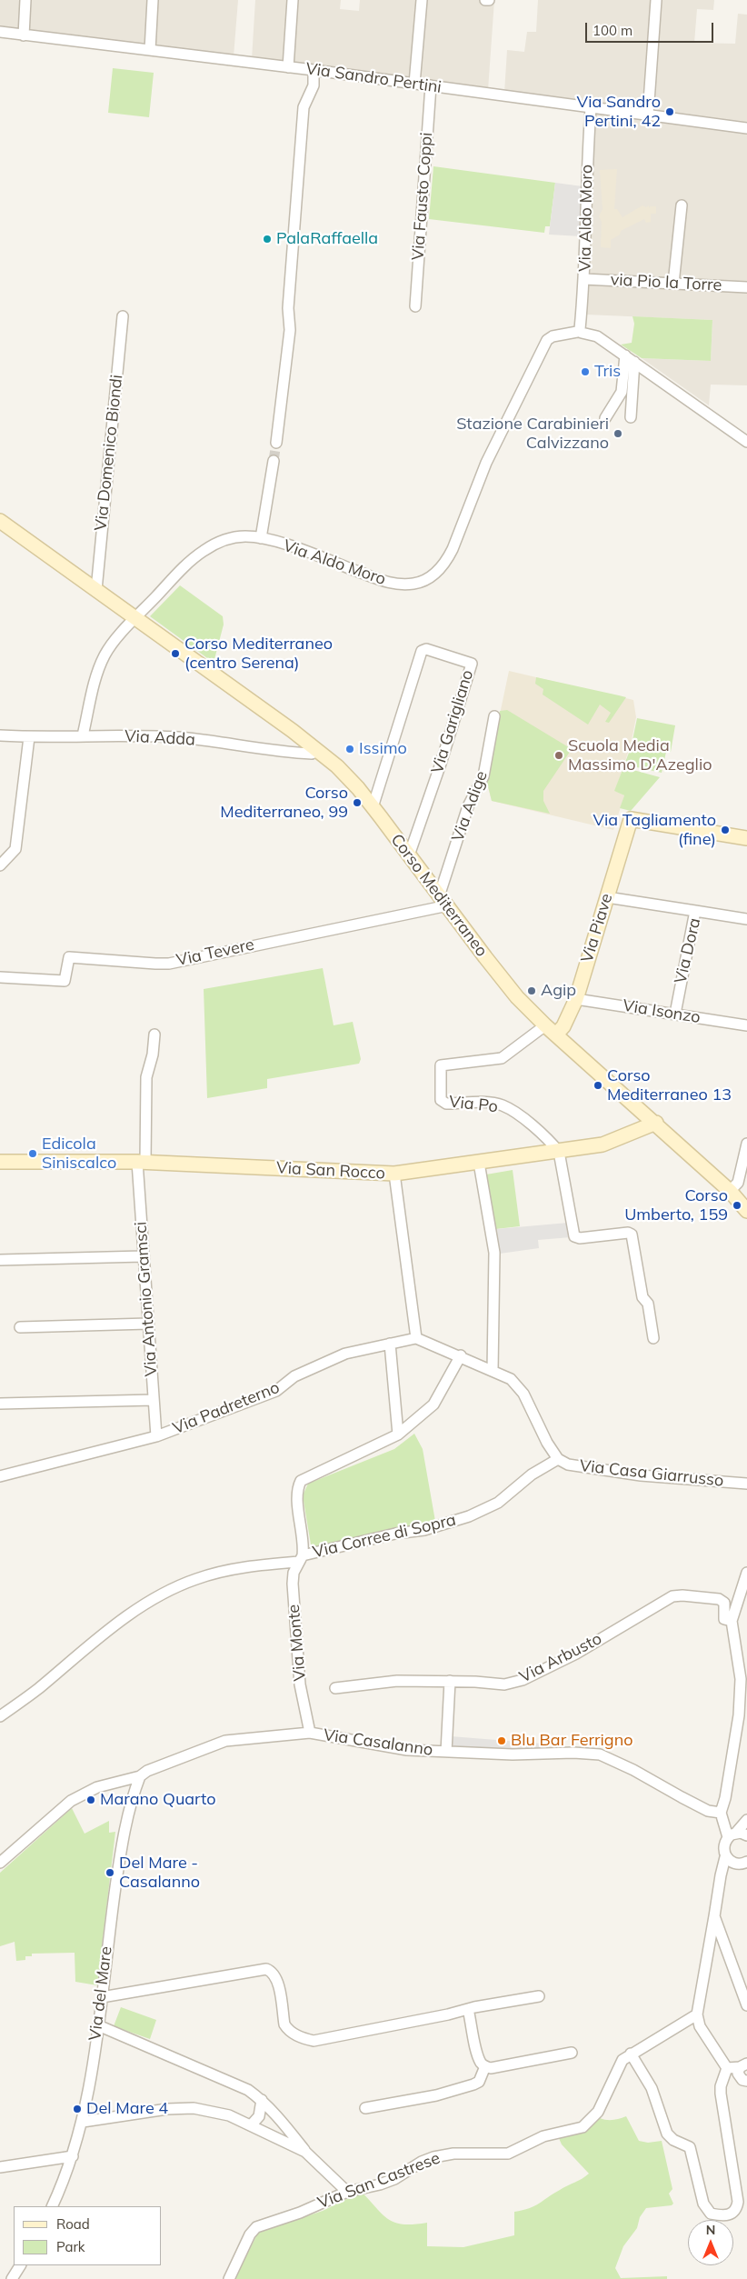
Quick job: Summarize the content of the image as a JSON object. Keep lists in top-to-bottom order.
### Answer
{
  "streets": {
    "main road": ["Corso Mediterraneo", "Via Piave", "Via San Rocco"],
    "street": [
      "Via Sandro Pertini",
      "Via Fausto Coppi",
      "Via Aldo Moro",
      "via Pio la Torre",
      "Via Domenico Biondi",
      "Via Garigliano",
      "Via Adda",
      "Via Adige",
      "Via Dora",
      "Via Tevere",
      "Via Isonzo",
      "Via Po",
      "Via Antonio Gramsci",
      "Via Padreterno",
      "Via Casa Giarrusso",
      "Via Corree di Sopra",
      "Via Monte",
      "Via Arbusto",
      "Via Casalanno",
      "Via del Mare",
      "Via San Castrese"
    ]
  },
  "crossings": [
    ["Via Sandro Pertini", "Via Fausto Coppi"],
    ["Via Sandro Pertini", "Via Aldo Moro"],
    ["Via Aldo Moro", "via Pio la Torre"],
    ["Via Aldo Moro", "Via Adda"],
    ["Via Aldo Moro", "Corso Mediterraneo"],
    ["Via Domenico Biondi", "Corso Mediterraneo"],
    ["Via Garigliano", "Corso Mediterraneo"],
    ["Via Adda", "Corso Mediterraneo"],
    ["Via Adige", "Corso Mediterraneo"],
    ["Corso Mediterraneo", "Via Piave"],
    ["Corso Mediterraneo", "Via Tevere"],
    ["Corso Mediterraneo", "Via Po"],
    ["Corso Mediterraneo", "Via San Rocco"],
    ["Via Piave", "Via Isonzo"],
    ["Via Dora", "Via Isonzo"],
    ["Via Po", "Via San Rocco"],
    ["Via San Rocco", "Via Antonio Gramsci"],
    ["Via Antonio Gramsci", "Via Padreterno"],
    ["Via Casa Giarrusso", "Via Corree di Sopra"],
    ["Via Corree di Sopra", "Via Monte"],
    ["Via Monte", "Via Casalanno"],
    ["Via Casalanno", "Via del Mare"]
  ],
  "places": [
    "Via Sandro Pertini, 42",
    "PalaRaffaella",
    "Tris",
    "Stazione Carabinieri Calvizzano",
    "Corso Mediterraneo (centro Serena)",
    "Issimo",
    "Scuola Media Massimo D'Azeglio",
    "Corso Mediterraneo, 99",
    "Via Tagliamento (fine)",
    "Agip",
    "Corso Mediterraneo 13",
    "Edicola Siniscalco",
    "Corso Umberto, 159",
    "Blu Bar Ferrigno",
    "Marano Quarto",
    "Del Mare - Casalanno",
    "Del Mare 4"
  ],
  "legend": ["Road", "Park"],
  "scale_bar": "100 m",
  "north": "top"
}
